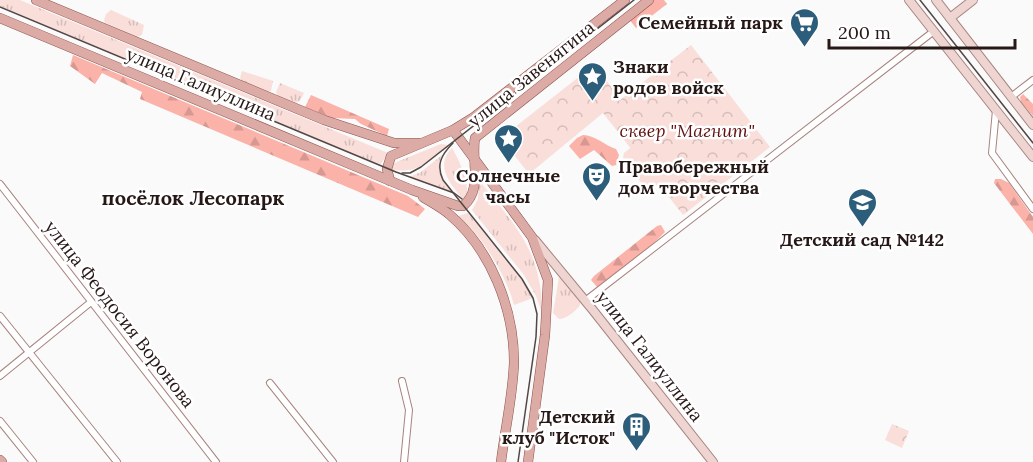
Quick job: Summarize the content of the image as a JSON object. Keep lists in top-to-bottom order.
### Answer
{
  "streets": {
    "main road": ["улица Завенягина", "улица Галиуллина"],
    "street": ["улица Феодосия Воронова"]
  },
  "crossings": [
    ["улица Завенягина", "улица Галиуллина"]
  ],
  "districts": ["посёлок Лесопарк"],
  "parks": ["сквер \"Магнит\""],
  "places": {
    "supermarket": ["Семейный парк"],
    "place": ["Знаки родов войск", "Солнечные часы"],
    "theatre": ["Правобережный дом творчества"],
    "school or university": ["Детский сад №142"],
    "building": ["Детский клуб \"Исток\""]
  },
  "scale_bar": "200 m"
}
